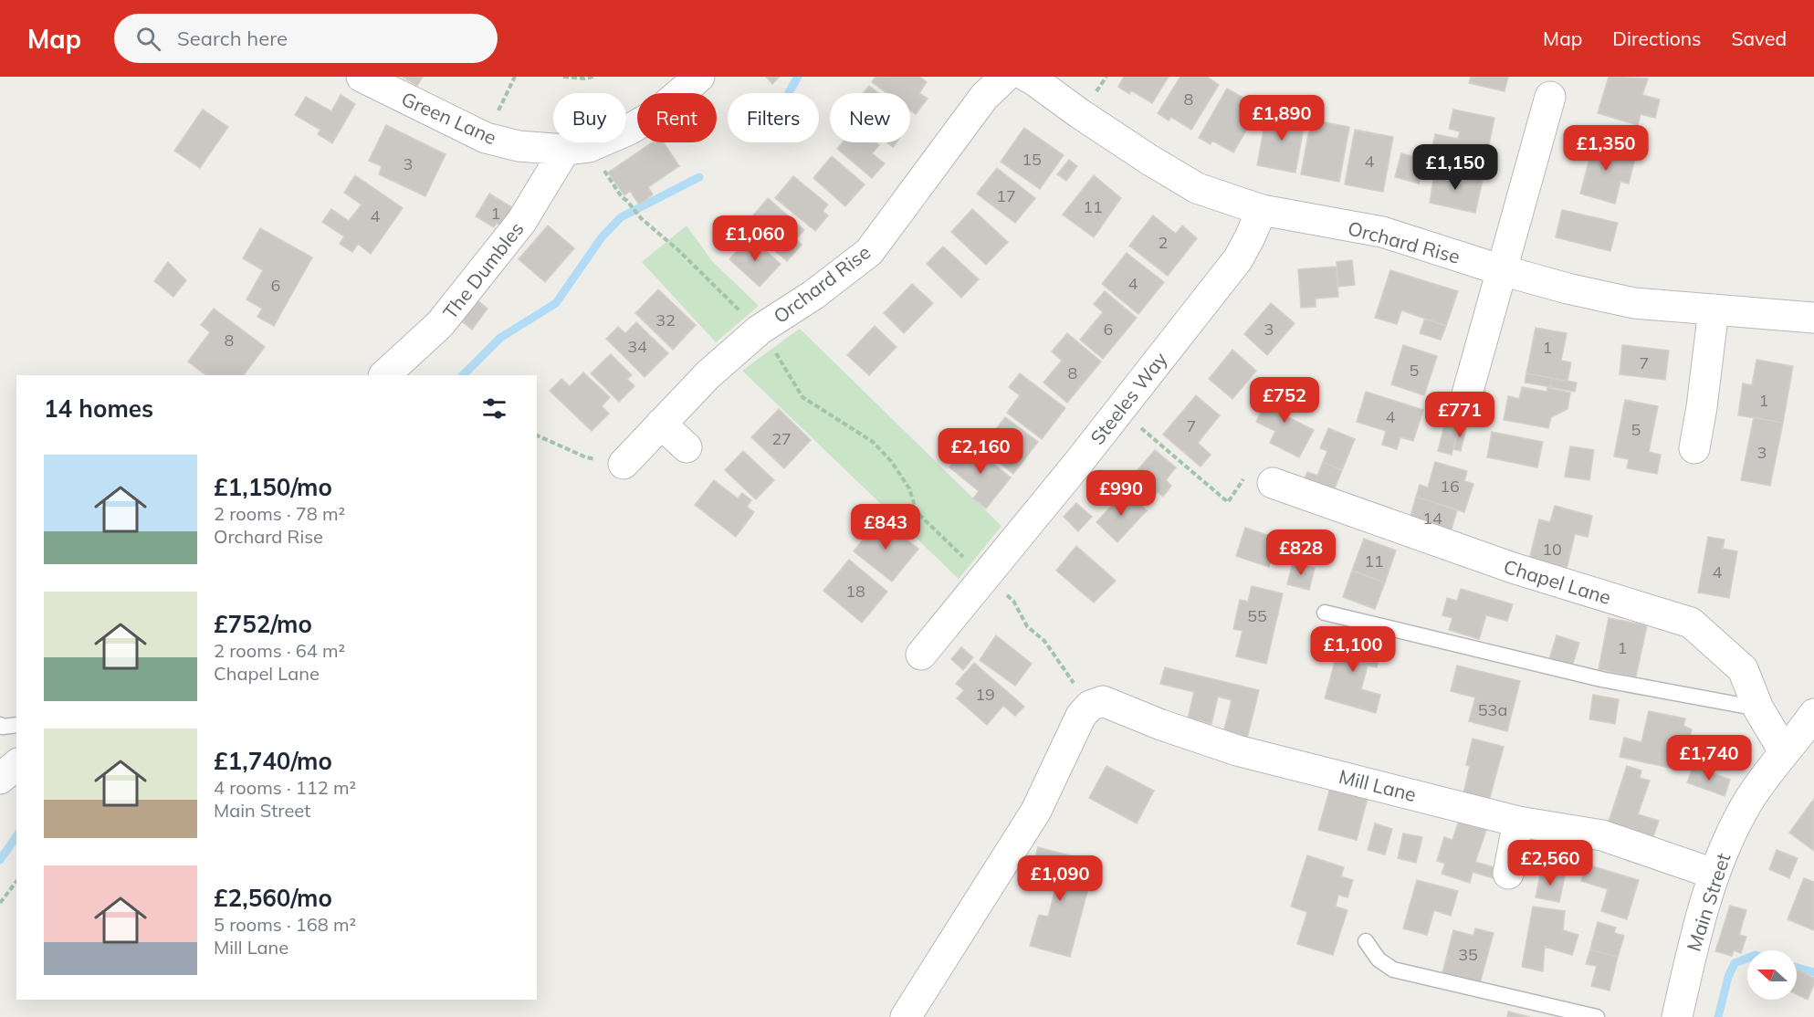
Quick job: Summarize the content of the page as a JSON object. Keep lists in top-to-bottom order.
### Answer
{
  "streets": {
    "street": [
      "Green Lane",
      "Orchard Rise",
      "The Dumbles",
      "Steeles Way",
      "Chapel Lane",
      "Mill Lane",
      "Main Street"
    ]
  },
  "crossings": [
    ["Green Lane", "The Dumbles"],
    ["Orchard Rise", "Steeles Way"],
    ["Chapel Lane", "Main Street"],
    ["Mill Lane", "Main Street"]
  ],
  "house_numbers": [
    "8",
    "15",
    "4",
    "3",
    "17",
    "11",
    "1",
    "4",
    "2",
    "4",
    "6",
    "32",
    "6",
    "3",
    "8",
    "34",
    "1",
    "7",
    "5",
    "8",
    "1",
    "4",
    "7",
    "5",
    "27",
    "3",
    "16",
    "14",
    "10",
    "11",
    "4",
    "18",
    "55",
    "1",
    "19",
    "53a",
    "35"
  ],
  "north": "left",
  "page": {
    "header": "Map",
    "search": "Search here",
    "nav": ["Map", "Directions", "Saved"],
    "chip": [
      "Buy",
      "Rent",
      "Filters",
      "New"
    ],
    "price": [
      "£1,890",
      "£1,350",
      "£1,150",
      "£1,060",
      "£752",
      "£771",
      "£2,160",
      "£990",
      "£843",
      "£828",
      "£1,100",
      "£1,740",
      "£2,560",
      "£1,090"
    ],
    "heading": "14 homes",
    "list": [
      {
        "name": "£1,150/mo",
        "note": "2 rooms · 78 m² · Orchard Rise"
      },
      {
        "name": "£752/mo",
        "note": "2 rooms · 64 m² · Chapel Lane"
      },
      {
        "name": "£1,740/mo",
        "note": "4 rooms · 112 m² · Main Street"
      },
      {
        "name": "£2,560/mo",
        "note": "5 rooms · 168 m² · Mill Lane"
      }
    ]
  }
}
